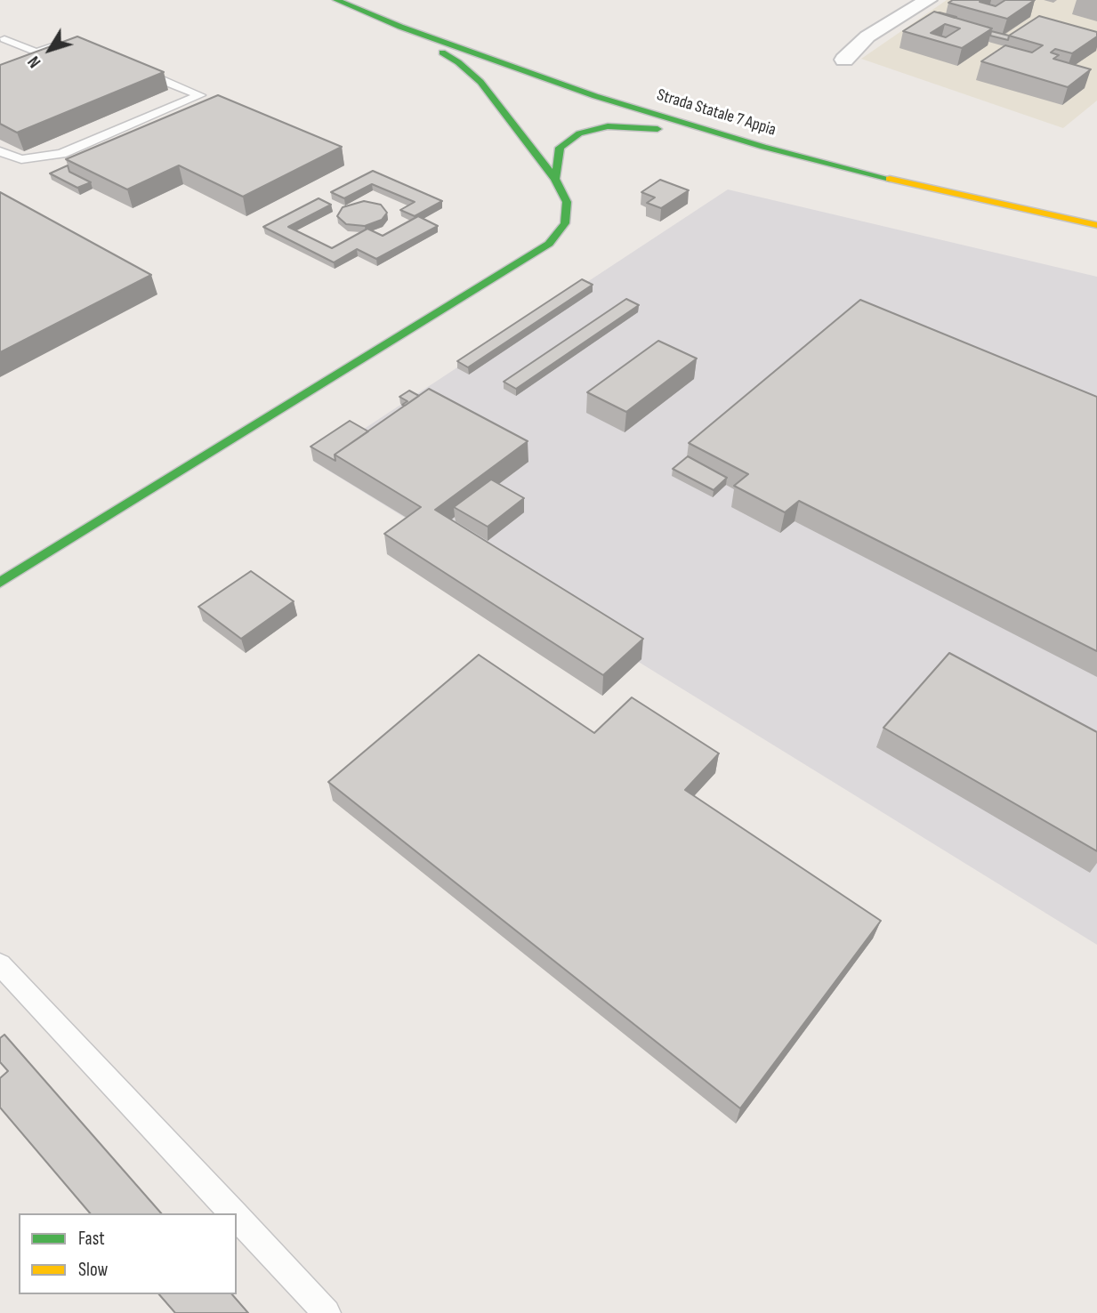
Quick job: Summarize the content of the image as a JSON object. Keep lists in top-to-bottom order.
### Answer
{
  "streets": {
    "main road": ["Strada Statale 7 Appia"]
  },
  "legend": ["Fast", "Slow"],
  "north": "bottom left"
}
